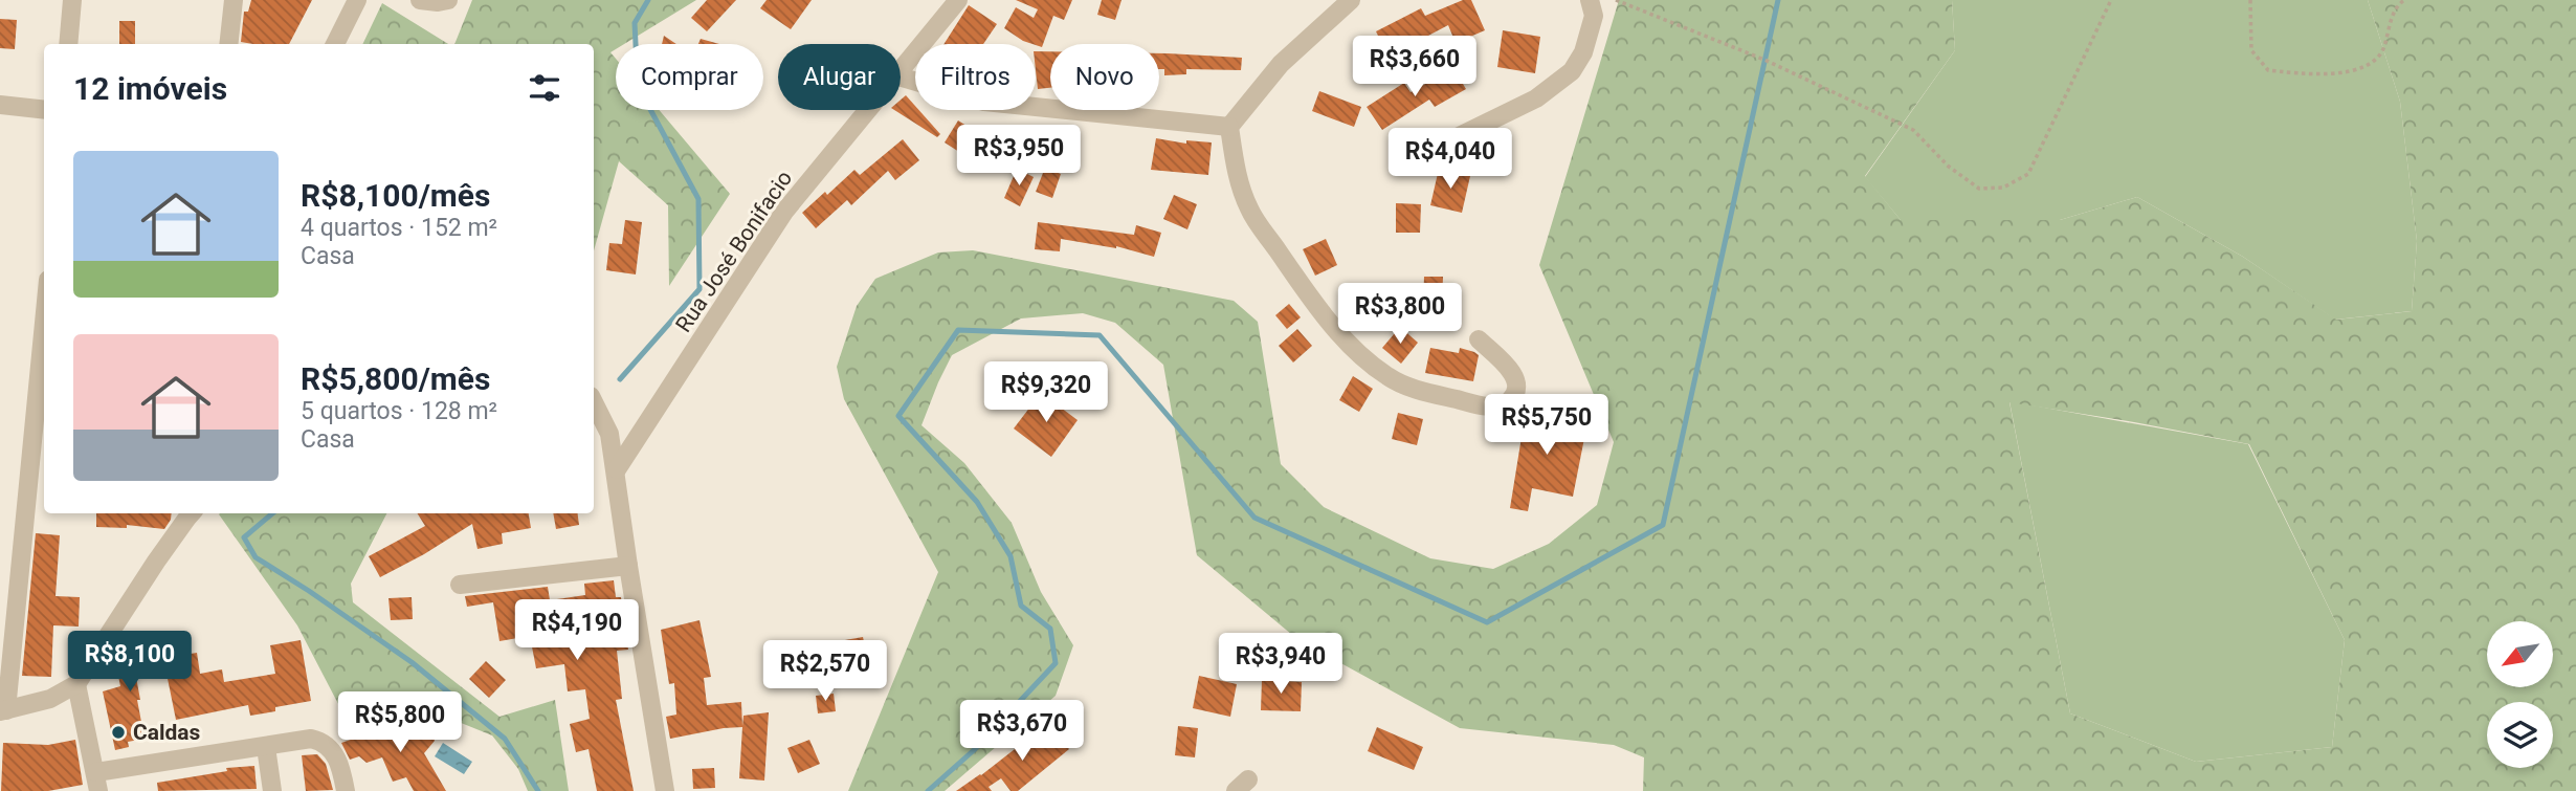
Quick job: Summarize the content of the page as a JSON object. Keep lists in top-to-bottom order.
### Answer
{
  "streets": {
    "street": ["Rua José Bonifacio"]
  },
  "places": ["Caldas"],
  "north": "bottom left",
  "page": {
    "price": [
      "R$3,660",
      "R$3,950",
      "R$4,040",
      "R$3,800",
      "R$9,320",
      "R$5,750",
      "R$4,190",
      "R$8,100",
      "R$3,940",
      "R$2,570",
      "R$5,800",
      "R$3,670"
    ],
    "chip": [
      "Comprar",
      "Alugar",
      "Filtros",
      "Novo"
    ],
    "heading": "12 imóveis",
    "list": [
      {
        "name": "R$8,100/mês",
        "note": "4 quartos · 152 m² · Casa"
      },
      {
        "name": "R$5,800/mês",
        "note": "5 quartos · 128 m² · Casa"
      }
    ]
  }
}
